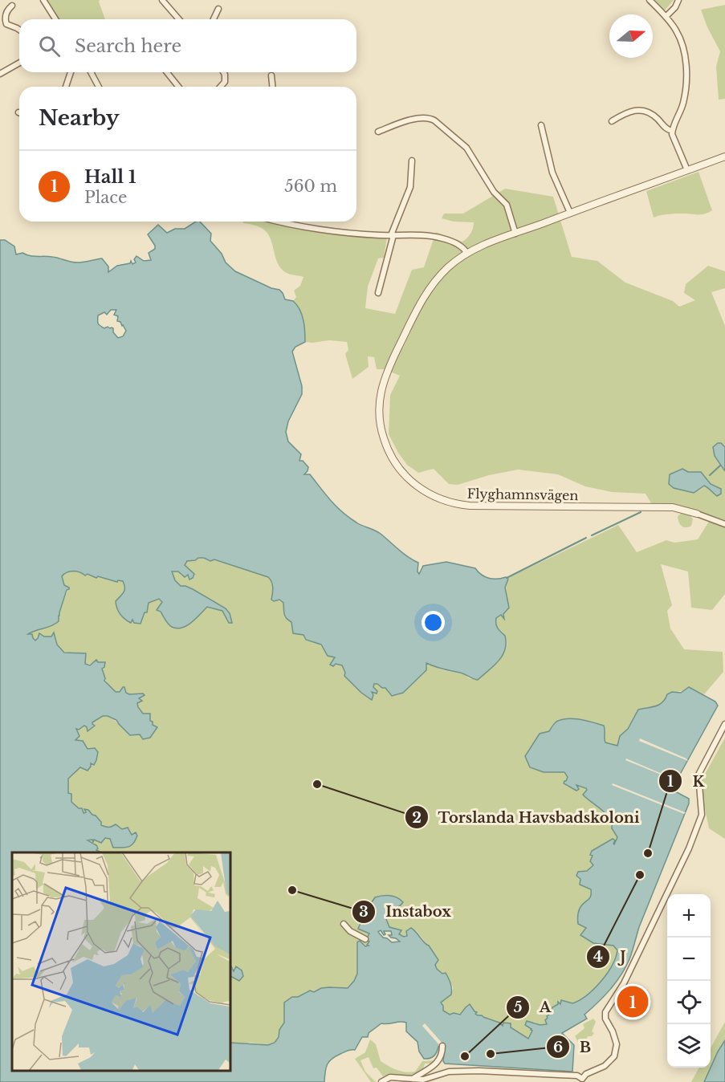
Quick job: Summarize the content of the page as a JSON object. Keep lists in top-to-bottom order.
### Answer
{
  "streets": {
    "street": ["Flyghamnsvägen"]
  },
  "places": [
    "Torslanda Havsbadskoloni",
    "K",
    "J",
    "Instabox",
    "B",
    "A"
  ],
  "north": "right",
  "page": {
    "search": "Search here",
    "heading": "Nearby",
    "list": [
      {
        "mark": "1",
        "name": "Hall 1",
        "note": "Place",
        "value": "560 m"
      }
    ],
    "map_buttons": ["+", "−"],
    "pins": "1"
  }
}
